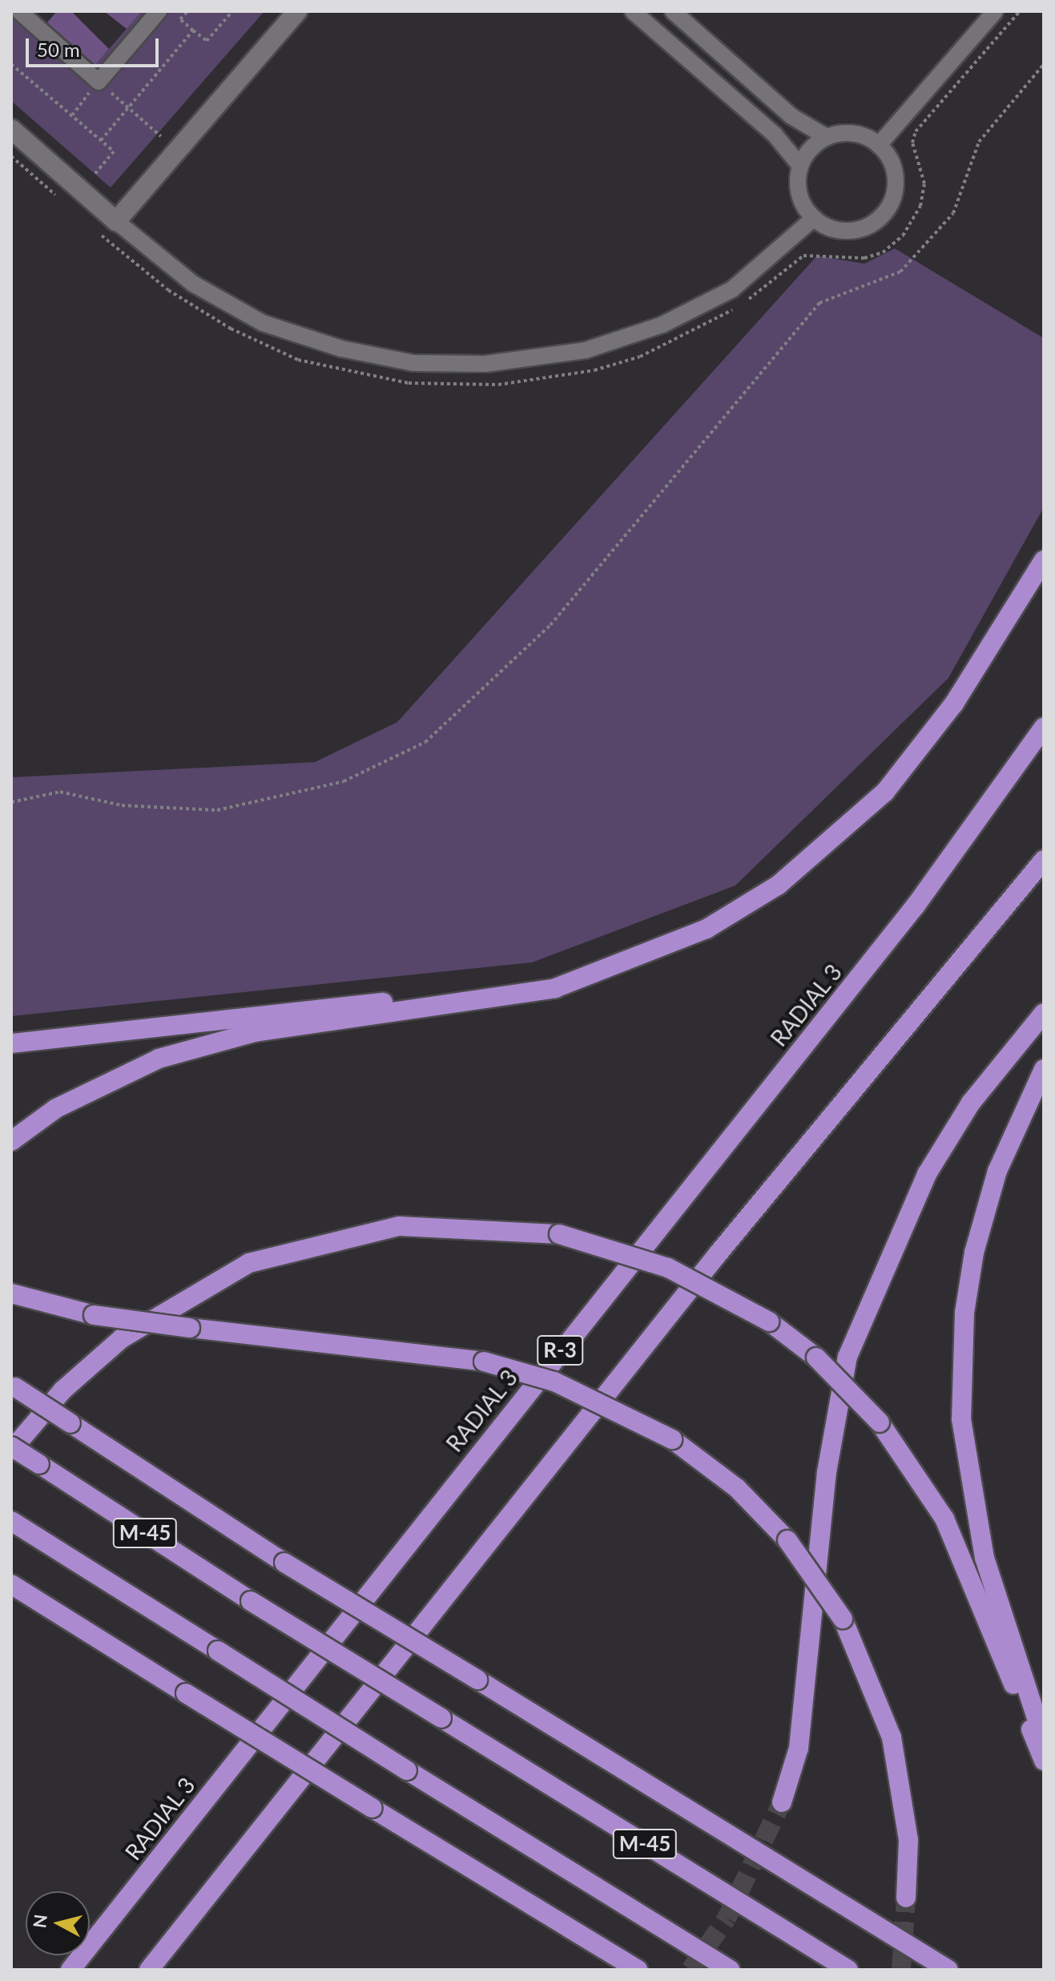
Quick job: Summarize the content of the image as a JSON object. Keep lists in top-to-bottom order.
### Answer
{
  "streets": {
    "highway": ["RADIAL 3", "R-3", "M-45"]
  },
  "scale_bar": "50 m",
  "north": "left"
}
